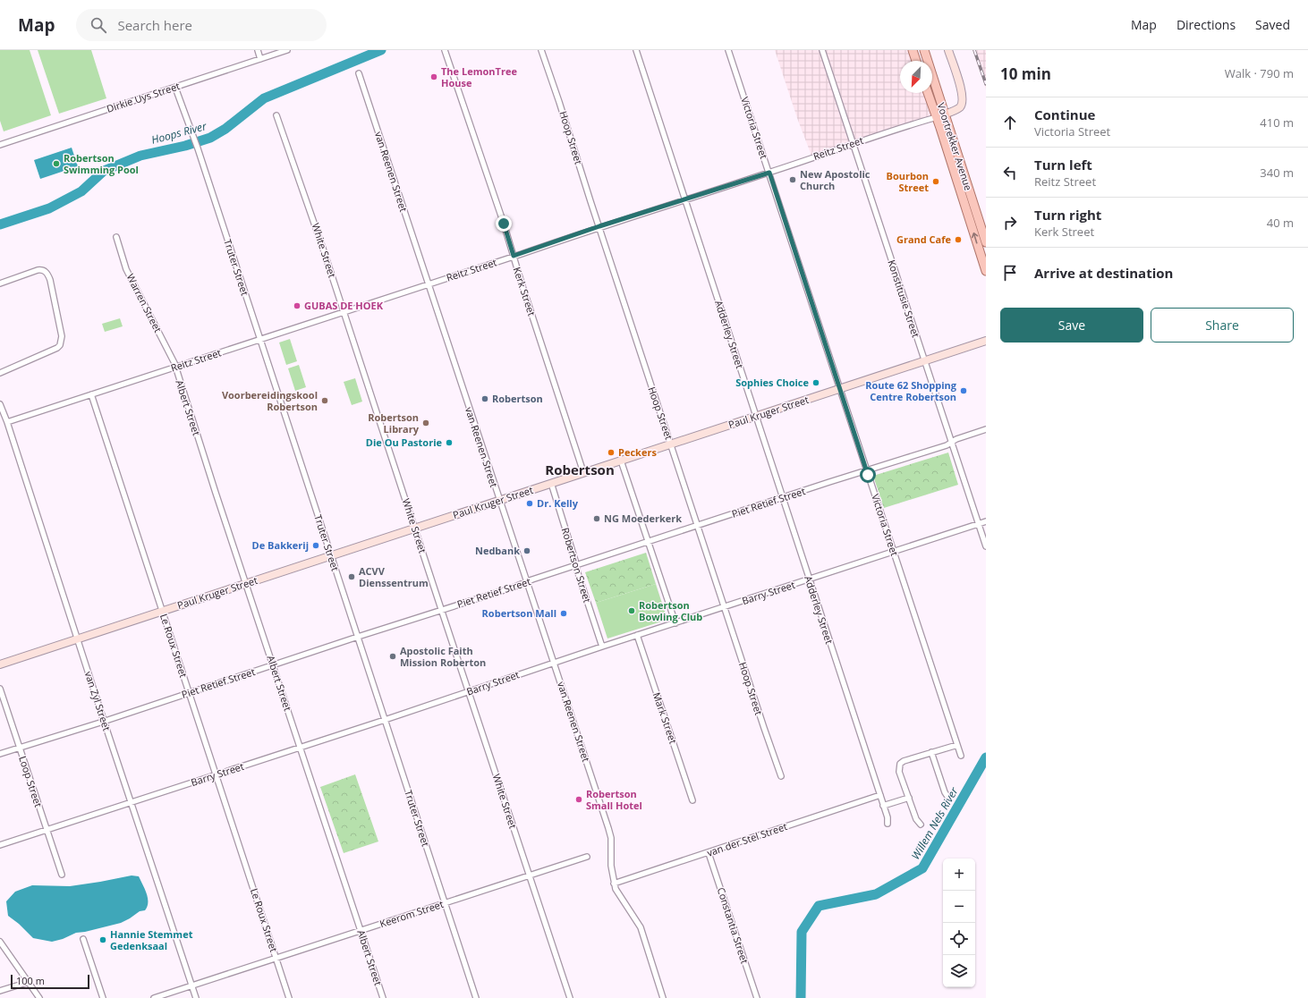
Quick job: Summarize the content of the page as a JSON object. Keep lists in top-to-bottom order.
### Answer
{
  "streets": {
    "main road": ["Voortrekker Avenue"],
    "street": [
      "Dirkie Uys Street",
      "Victoria Street",
      "Hoop Street",
      "Reitz Street",
      "van Reenen Street",
      "White Street",
      "Truter Street",
      "Kerk Street",
      "Konstitusie Street",
      "Warren Street",
      "Adderley Street",
      "Albert Street",
      "Paul Kruger Street",
      "Piet Retief Street",
      "Robertson Street",
      "Barry Street",
      "Le Roux Street",
      "van Zyl Street",
      "Mark Street",
      "Loop Street",
      "van der Stel Street",
      "Keerom Street",
      "Constantia Street"
    ]
  },
  "crossings": [
    ["Dirkie Uys Street", "Truter Street"],
    ["Victoria Street", "Reitz Street"],
    ["Victoria Street", "Paul Kruger Street"],
    ["Victoria Street", "Piet Retief Street"],
    ["Victoria Street", "Barry Street"],
    ["Hoop Street", "Reitz Street"],
    ["Hoop Street", "Paul Kruger Street"],
    ["Hoop Street", "Piet Retief Street"],
    ["Hoop Street", "Barry Street"],
    ["Voortrekker Avenue", "Reitz Street"],
    ["Reitz Street", "van Reenen Street"],
    ["Reitz Street", "White Street"],
    ["Reitz Street", "Truter Street"],
    ["Reitz Street", "Kerk Street"],
    ["Reitz Street", "Konstitusie Street"],
    ["Reitz Street", "Warren Street"],
    ["Reitz Street", "Adderley Street"],
    ["Reitz Street", "Albert Street"],
    ["Reitz Street", "Le Roux Street"],
    ["Reitz Street", "van Zyl Street"],
    ["van Reenen Street", "Paul Kruger Street"],
    ["van Reenen Street", "Piet Retief Street"],
    ["van Reenen Street", "Barry Street"],
    ["van Reenen Street", "van der Stel Street"],
    ["White Street", "Paul Kruger Street"],
    ["White Street", "Piet Retief Street"],
    ["White Street", "Barry Street"],
    ["White Street", "Keerom Street"],
    ["Truter Street", "Paul Kruger Street"],
    ["Truter Street", "Piet Retief Street"],
    ["Truter Street", "Barry Street"],
    ["Truter Street", "Keerom Street"],
    ["Kerk Street", "Paul Kruger Street"],
    ["Konstitusie Street", "Paul Kruger Street"],
    ["Konstitusie Street", "Piet Retief Street"],
    ["Konstitusie Street", "Barry Street"],
    ["Warren Street", "Albert Street"],
    ["Adderley Street", "Paul Kruger Street"],
    ["Adderley Street", "Piet Retief Street"],
    ["Adderley Street", "Barry Street"],
    ["Adderley Street", "van der Stel Street"],
    ["Albert Street", "Paul Kruger Street"],
    ["Albert Street", "Piet Retief Street"],
    ["Albert Street", "Barry Street"],
    ["Albert Street", "Keerom Street"],
    ["Paul Kruger Street", "Robertson Street"],
    ["Paul Kruger Street", "Le Roux Street"],
    ["Paul Kruger Street", "van Zyl Street"],
    ["Piet Retief Street", "Robertson Street"],
    ["Piet Retief Street", "Le Roux Street"],
    ["Piet Retief Street", "van Zyl Street"],
    ["Piet Retief Street", "Loop Street"],
    ["Robertson Street", "Barry Street"],
    ["Barry Street", "Le Roux Street"],
    ["Barry Street", "van Zyl Street"],
    ["Barry Street", "Mark Street"],
    ["Barry Street", "Loop Street"],
    ["Le Roux Street", "Keerom Street"],
    ["van Zyl Street", "Keerom Street"],
    ["van der Stel Street", "Constantia Street"]
  ],
  "districts": ["Robertson"],
  "water": ["Hoops River", "Willem Nels River"],
  "places": [
    "The LemonTree House",
    "Robertson Swimming Pool",
    "New Apostolic Church",
    "Bourbon Street",
    "Grand Cafe",
    "GUBAS DE HOEK",
    "Sophies Choice",
    "Route 62 Shopping Centre Robertson",
    "Robertson",
    "Voorbereidingskool Robertson",
    "Robertson Library",
    "Die Ou Pastorie",
    "Peckers",
    "Dr. Kelly",
    "NG Moederkerk",
    "De Bakkerij",
    "Nedbank",
    "ACVV Dienssentrum",
    "Robertson Bowling Club",
    "Robertson Mall",
    "Apostolic Faith Mission Roberton",
    "Robertson Small Hotel",
    "Hannie Stemmet Gedenksaal"
  ],
  "scale_bar": "100 m",
  "north": "bottom left",
  "page": {
    "header": "Map",
    "search": "Search here",
    "nav": ["Map", "Directions", "Saved"],
    "heading": ["10 min", "Walk · 790 m"],
    "list": [
      ["Continue", "Victoria Street", "410 m"],
      ["Turn left", "Reitz Street", "340 m"],
      ["Turn right", "Kerk Street", "40 m"],
      "Arrive at destination"
    ],
    "buttons": ["Save", "Share"],
    "map_buttons": ["+", "−"],
    "scale": "100 m"
  }
}
